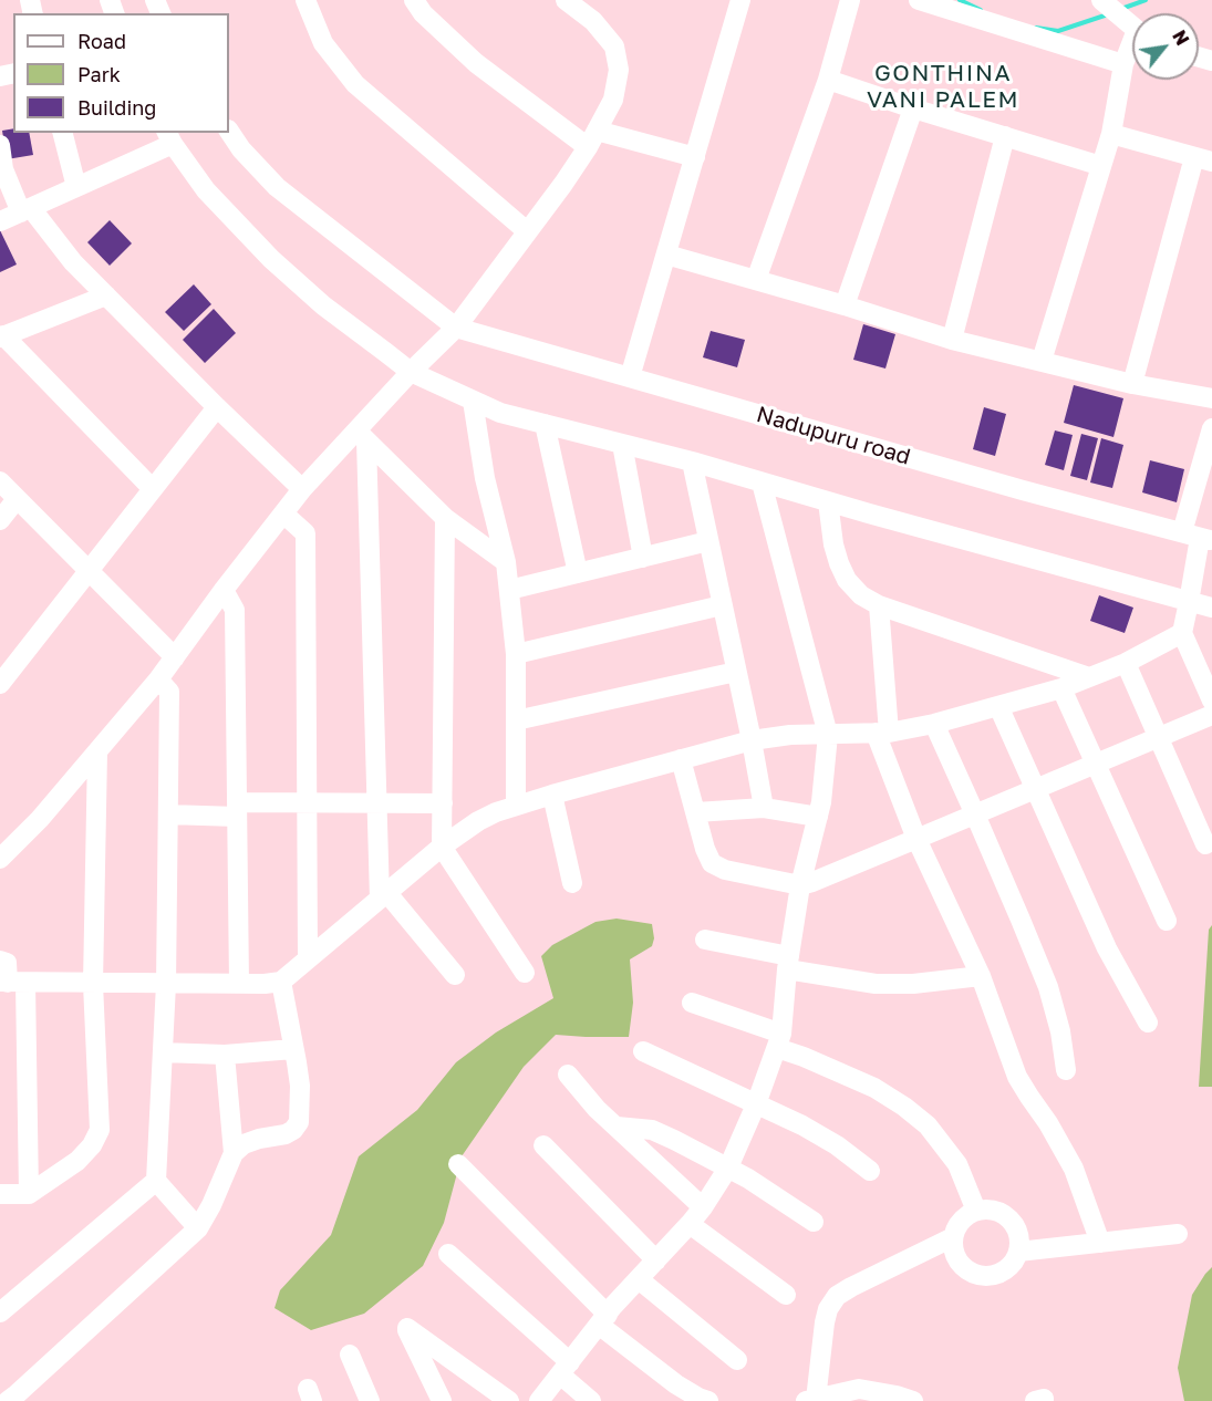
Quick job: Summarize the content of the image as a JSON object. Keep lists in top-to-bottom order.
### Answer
{
  "streets": {
    "street": ["Nadupuru road"]
  },
  "districts": ["GONTHINA VANI PALEM"],
  "legend": ["Road", "Park", "Building"],
  "north": "top right"
}
